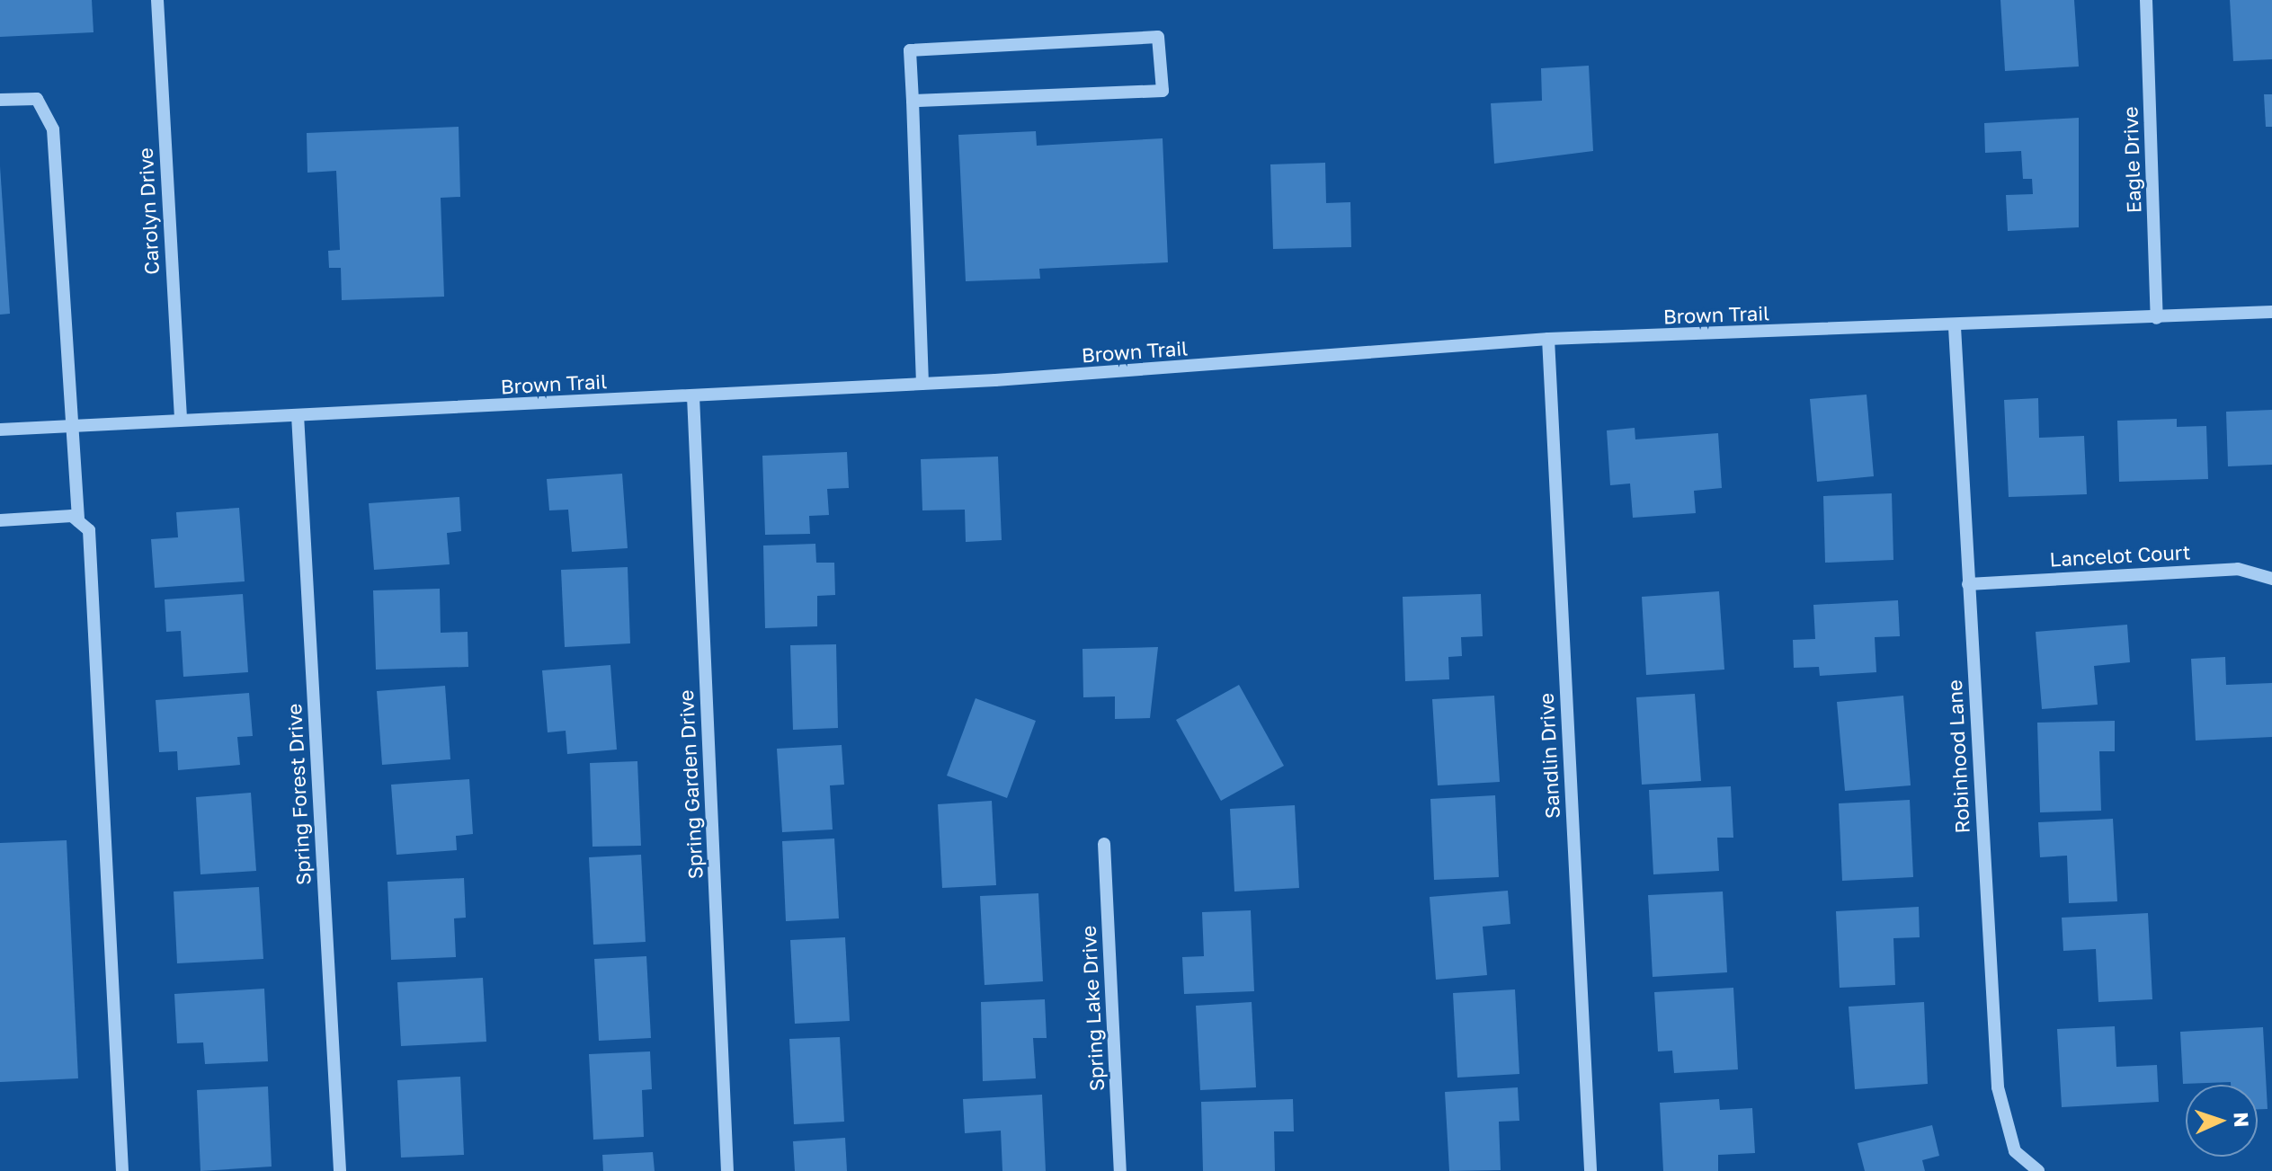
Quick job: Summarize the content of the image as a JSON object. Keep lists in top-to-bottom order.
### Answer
{
  "streets": {
    "street": [
      "Eagle Drive",
      "Carolyn Drive",
      "Brown Trail",
      "Lancelot Court",
      "Sandlin Drive",
      "Robinhood Lane",
      "Spring Garden Drive",
      "Spring Forest Drive",
      "Spring Lake Drive"
    ]
  },
  "crossings": [
    ["Eagle Drive", "Brown Trail"],
    ["Carolyn Drive", "Brown Trail"],
    ["Brown Trail", "Sandlin Drive"],
    ["Brown Trail", "Robinhood Lane"],
    ["Brown Trail", "Spring Garden Drive"],
    ["Brown Trail", "Spring Forest Drive"],
    ["Lancelot Court", "Robinhood Lane"]
  ],
  "north": "right"
}
